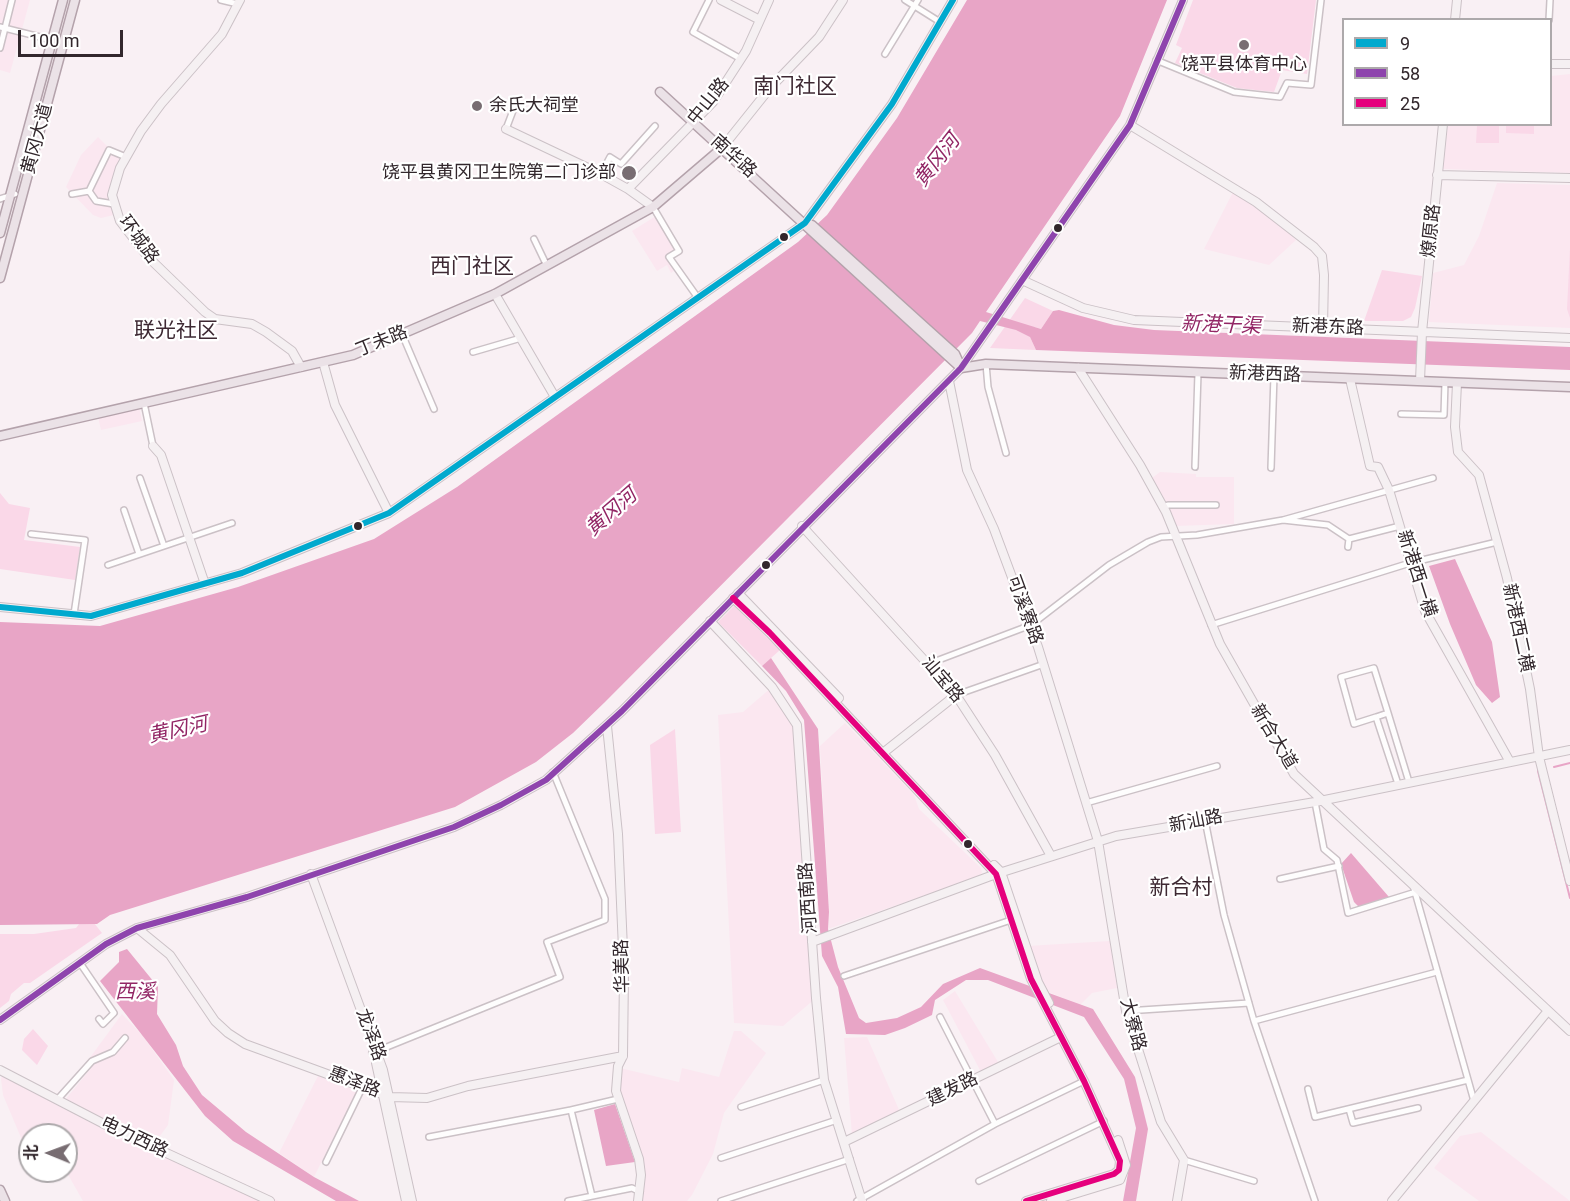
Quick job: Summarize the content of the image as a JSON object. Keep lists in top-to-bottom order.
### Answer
{
  "streets": {
    "main road": [
      "黄冈大道",
      "南华路",
      "丁未路",
      "新港西路"
    ],
    "street": [
      "中山路",
      "燎原路",
      "环城路",
      "新港东路",
      "新港西一横",
      "可溪寮路",
      "新港西二横",
      "汕宝路",
      "新合大道",
      "新汕路",
      "河西南路",
      "华美路",
      "大寮路",
      "龙泽路",
      "惠泽路",
      "建发路",
      "电力西路"
    ]
  },
  "crossings": [
    ["中山路", "南华路"],
    ["南华路", "丁未路"],
    ["南华路", "新港西路"],
    ["燎原路", "新港东路"],
    ["燎原路", "新港西路"],
    ["环城路", "丁未路"],
    ["新港西路", "新港西一横"],
    ["新港西路", "新港西二横"],
    ["新港西路", "新合大道"],
    ["新港西一横", "新汕路"],
    ["可溪寮路", "新汕路"],
    ["可溪寮路", "大寮路"],
    ["新港西二横", "新汕路"],
    ["汕宝路", "新汕路"],
    ["新合大道", "新汕路"],
    ["新汕路", "河西南路"],
    ["新汕路", "大寮路"],
    ["河西南路", "建发路"],
    ["华美路", "惠泽路"],
    ["龙泽路", "惠泽路"]
  ],
  "districts": [
    "南门社区",
    "西门社区",
    "联光社区",
    "新合村"
  ],
  "water": ["黄冈河", "新港干渠", "西溪"],
  "places": ["饶平县体育中心", "余氏大祠堂", "饶平县黄冈卫生院第二门诊部"],
  "lines": ["transit line 9", "transit line 58", "transit line 25"],
  "legend": ["9", "58", "25"],
  "scale_bar": "100 m",
  "north": "left"
}
